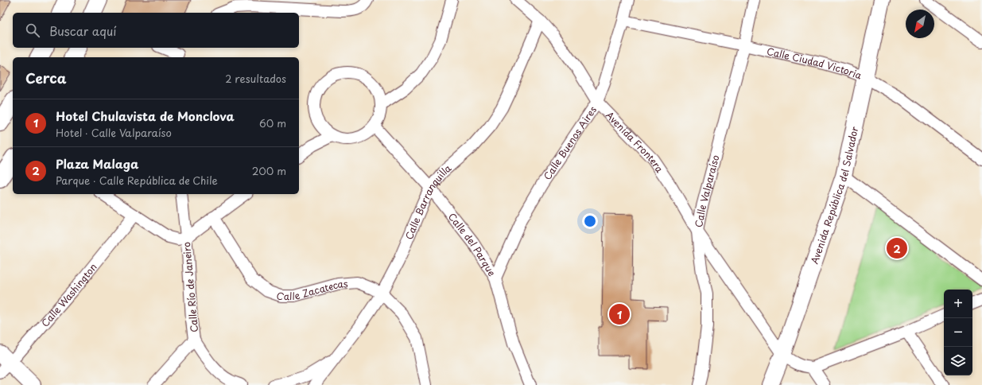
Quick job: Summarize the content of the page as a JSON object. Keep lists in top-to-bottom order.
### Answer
{
  "streets": {
    "street": [
      "Calle Ciudad Victoria",
      "Calle Buenos Aires",
      "Avenida Frontera",
      "Calle Valparaíso",
      "Avenida República del Salvador",
      "Calle Barranquilla",
      "Calle del Parque",
      "Calle Río de Janeiro",
      "Calle Zacatecas",
      "Calle Washington"
    ]
  },
  "crossings": [
    ["Calle Ciudad Victoria", "Calle Buenos Aires"],
    ["Calle Ciudad Victoria", "Calle Valparaíso"],
    ["Calle Ciudad Victoria", "Avenida República del Salvador"],
    ["Calle Buenos Aires", "Avenida Frontera"],
    ["Calle Buenos Aires", "Calle del Parque"],
    ["Avenida Frontera", "Calle Valparaíso"],
    ["Avenida Frontera", "Avenida República del Salvador"],
    ["Avenida Frontera", "Calle Barranquilla"],
    ["Calle Barranquilla", "Calle del Parque"],
    ["Calle Barranquilla", "Calle Zacatecas"]
  ],
  "north": "bottom left",
  "page": {
    "search": "Buscar aquí",
    "heading": ["Cerca", "2 resultados"],
    "list": [
      {
        "mark": "1",
        "name": "Hotel Chulavista de Monclova",
        "note": "Hotel · Calle Valparaíso",
        "value": "60 m"
      },
      {
        "mark": "2",
        "name": "Plaza Malaga",
        "note": "Parque · Calle República de Chile",
        "value": "200 m"
      }
    ],
    "pins": ["2", "1"],
    "map_buttons": ["+", "−"]
  }
}
